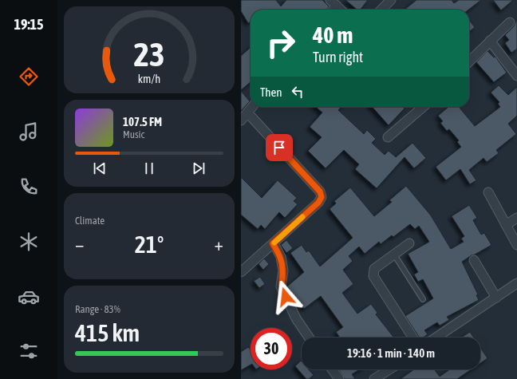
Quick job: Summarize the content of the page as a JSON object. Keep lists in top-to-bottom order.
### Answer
{
  "page": {
    "tabs": "19:15",
    "turn": ["40 m", "Turn right"],
    "then": "Then",
    "song": ["107.5 FM", "Music"],
    "tile": [
      "Climate",
      ["Range · 83%", "415 km"]
    ],
    "heat": ["−", "21°", "+"],
    "limit": "30",
    "trip": "19:16 · 1 min · 140 m",
    "gauge": ["23", "km/h"]
  }
}
